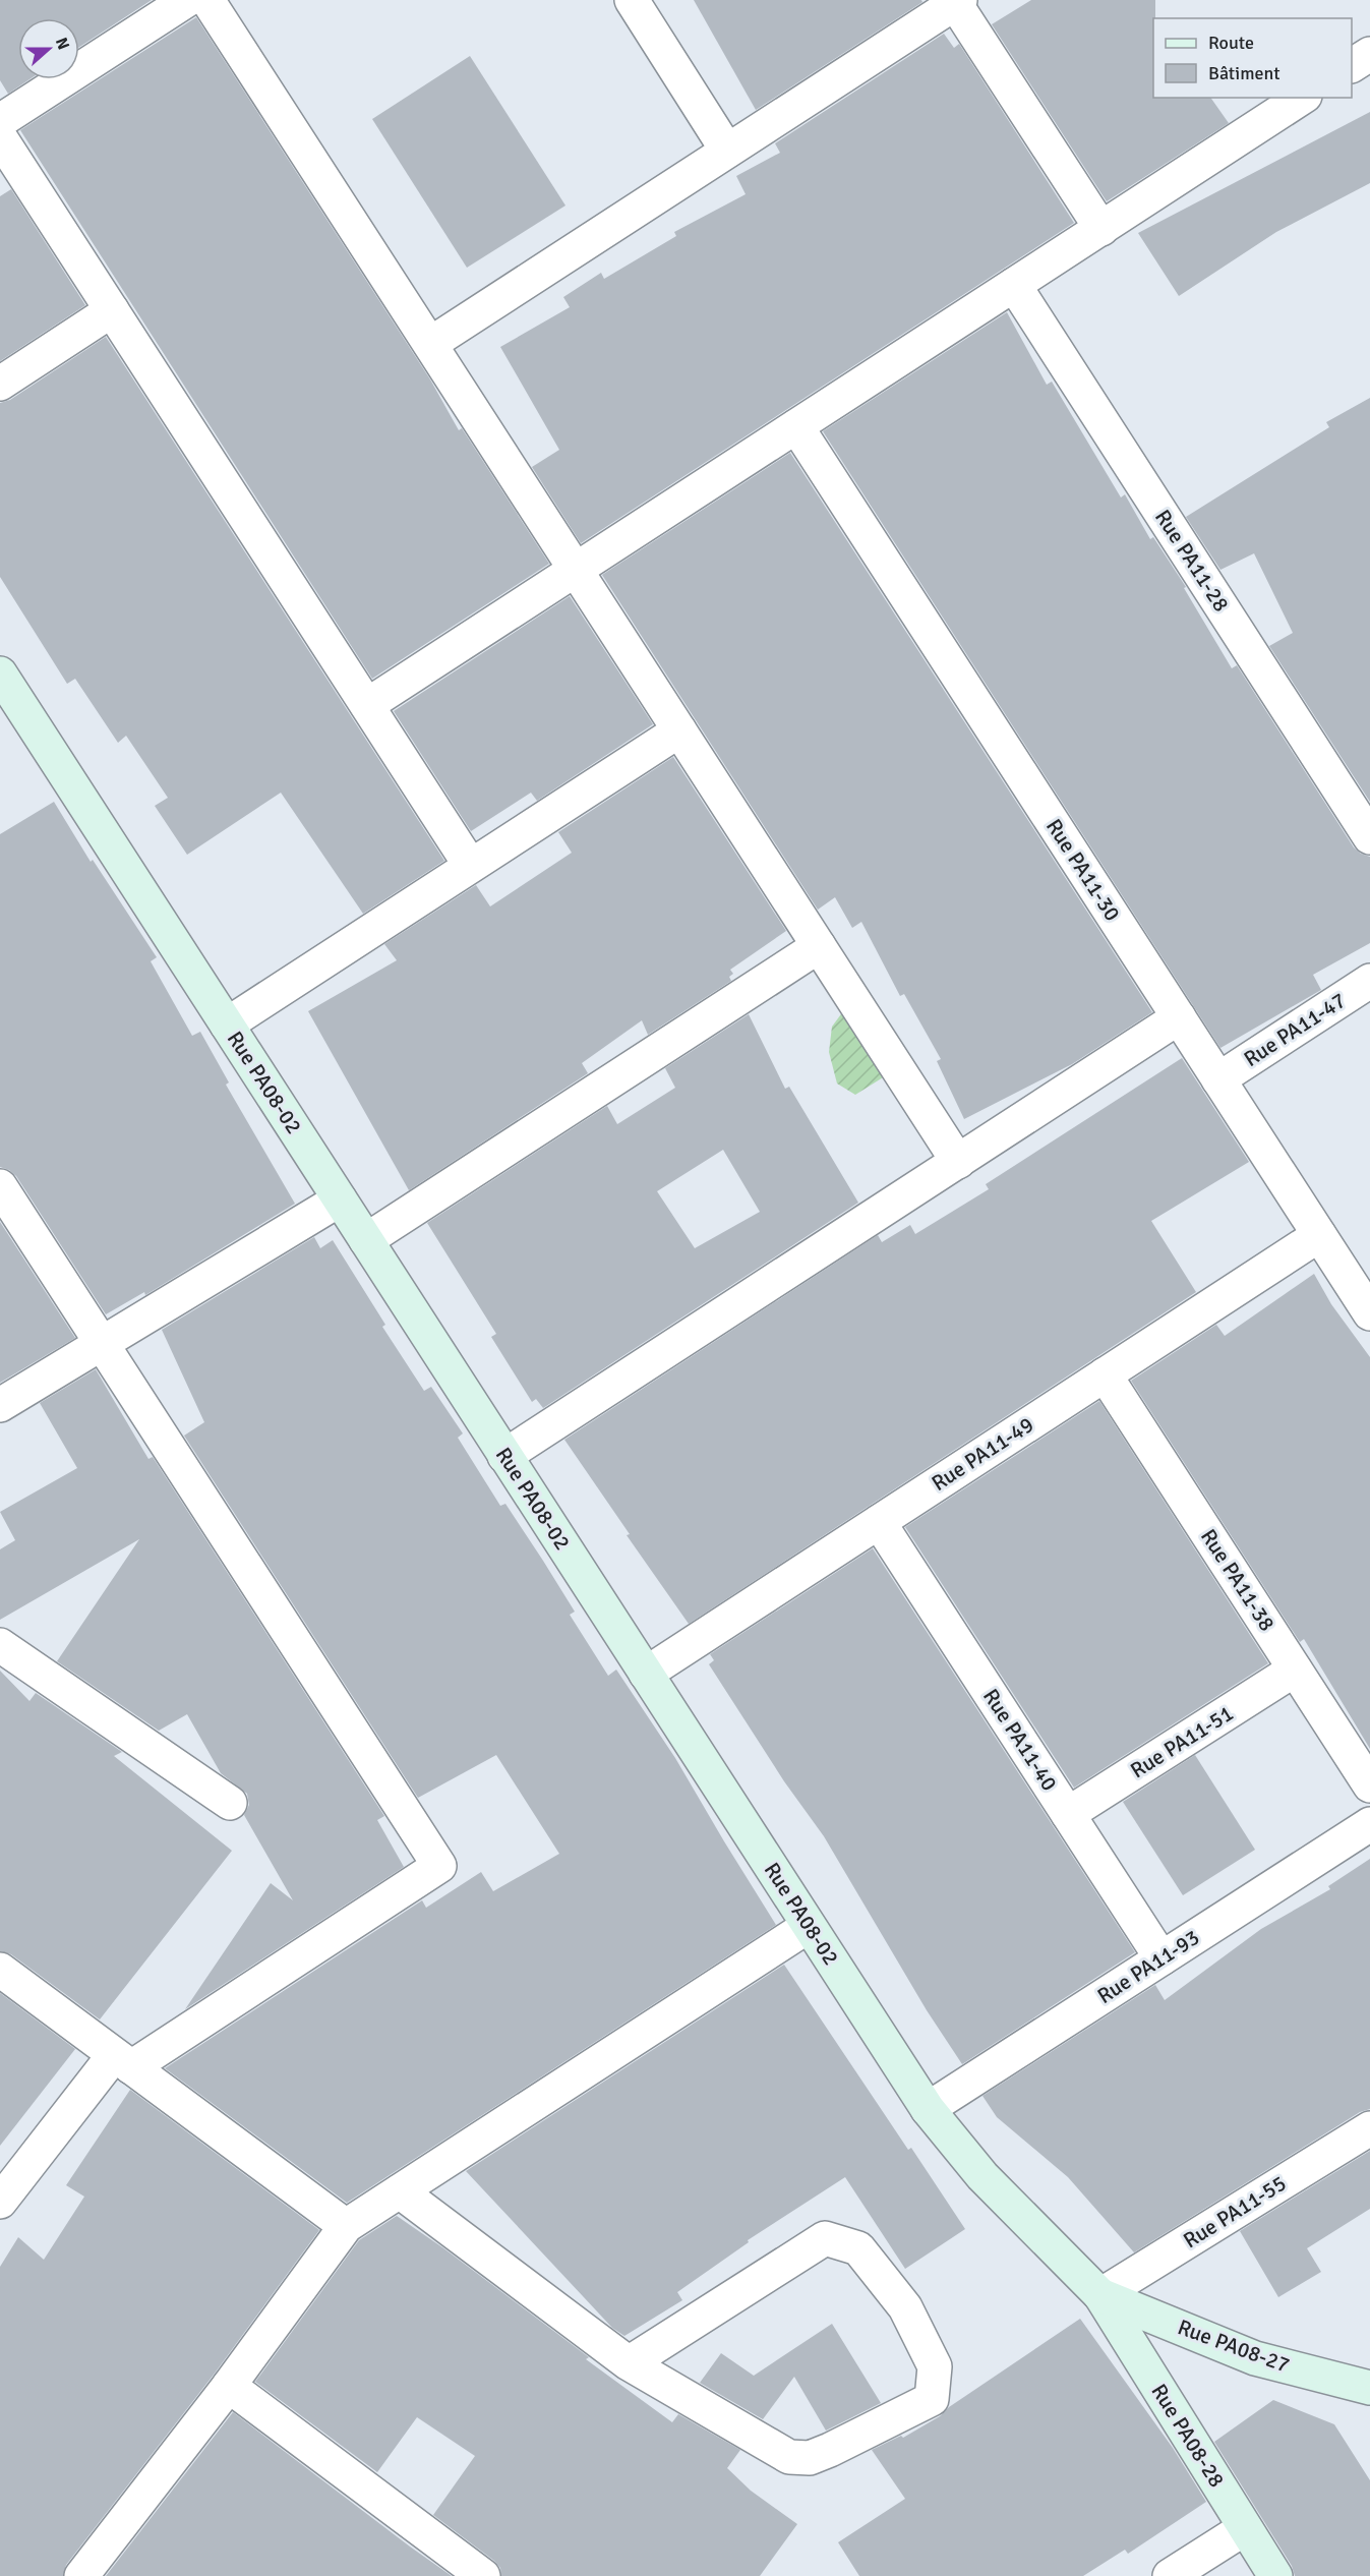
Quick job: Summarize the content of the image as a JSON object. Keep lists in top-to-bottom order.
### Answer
{
  "streets": {
    "street": [
      "Rue PA11-28",
      "Rue PA11-30",
      "Rue PA11-47",
      "Rue PA08-02",
      "Rue PA11-49",
      "Rue PA11-38",
      "Rue PA11-40",
      "Rue PA11-51",
      "Rue PA11-93",
      "Rue PA11-55",
      "Rue PA08-27",
      "Rue PA08-28"
    ]
  },
  "crossings": [
    ["Rue PA11-30", "Rue PA11-47"],
    ["Rue PA11-30", "Rue PA11-49"],
    ["Rue PA08-02", "Rue PA11-49"],
    ["Rue PA08-02", "Rue PA11-93"],
    ["Rue PA08-02", "Rue PA11-55"],
    ["Rue PA08-02", "Rue PA08-27"],
    ["Rue PA08-02", "Rue PA08-28"],
    ["Rue PA11-49", "Rue PA11-38"],
    ["Rue PA11-49", "Rue PA11-40"],
    ["Rue PA11-38", "Rue PA11-51"],
    ["Rue PA11-40", "Rue PA11-51"],
    ["Rue PA11-40", "Rue PA11-93"],
    ["Rue PA11-55", "Rue PA08-27"],
    ["Rue PA11-55", "Rue PA08-28"],
    ["Rue PA08-27", "Rue PA08-28"]
  ],
  "legend": ["Route", "Bâtiment"],
  "north": "right"
}
